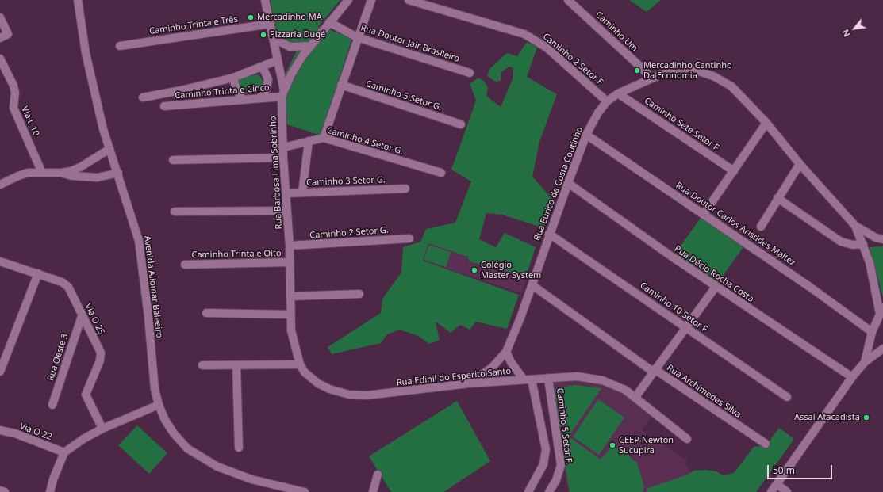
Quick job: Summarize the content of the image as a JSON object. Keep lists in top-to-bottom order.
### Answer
{
  "streets": {
    "street": [
      "Caminho Trinta e Três",
      "Caminho Um",
      "Rua Doutor Jair Brasileiro",
      "Caminho 2 Setor F",
      "Caminho Trinta e Cinco",
      "Caminho 5 Setor G.",
      "Via L 10",
      "Caminho Sete Setor F",
      "Caminho 4 Setor G.",
      "Rua Barbosa Lima Sobrinho",
      "Caminho 3 Setor G.",
      "Rua Eurico da Costa Coutinho",
      "Rua Doutor Carlos Aristides Maltez",
      "Caminho 2 Setor G.",
      "Caminho Trinta e Oito",
      "Rua Décio Rocha Costa",
      "Avenida Aliomar Baleeiro",
      "Caminho 10 Setor F",
      "Via O 25",
      "Rua Oeste 3",
      "Rua Edinil do Esperito Santo",
      "Rua Archimedes Silva",
      "Caminho 5 Setor F.",
      "Via O 22"
    ]
  },
  "crossings": [
    ["Caminho Um", "Rua Eurico da Costa Coutinho"],
    ["Rua Doutor Jair Brasileiro", "Rua Barbosa Lima Sobrinho"],
    ["Caminho 2 Setor F", "Rua Eurico da Costa Coutinho"],
    ["Caminho Trinta e Cinco", "Rua Barbosa Lima Sobrinho"],
    ["Caminho Sete Setor F", "Rua Eurico da Costa Coutinho"],
    ["Caminho 4 Setor G.", "Rua Barbosa Lima Sobrinho"],
    ["Rua Barbosa Lima Sobrinho", "Caminho 3 Setor G."],
    ["Rua Barbosa Lima Sobrinho", "Caminho 2 Setor G."],
    ["Rua Barbosa Lima Sobrinho", "Caminho Trinta e Oito"],
    ["Rua Barbosa Lima Sobrinho", "Rua Edinil do Esperito Santo"],
    ["Rua Eurico da Costa Coutinho", "Rua Doutor Carlos Aristides Maltez"],
    ["Rua Eurico da Costa Coutinho", "Rua Décio Rocha Costa"],
    ["Rua Eurico da Costa Coutinho", "Caminho 10 Setor F"],
    ["Rua Eurico da Costa Coutinho", "Rua Edinil do Esperito Santo"],
    ["Rua Eurico da Costa Coutinho", "Rua Archimedes Silva"],
    ["Rua Décio Rocha Costa", "Rua Archimedes Silva"],
    ["Caminho 10 Setor F", "Rua Archimedes Silva"],
    ["Via O 25", "Rua Oeste 3"],
    ["Rua Edinil do Esperito Santo", "Caminho 5 Setor F."]
  ],
  "places": [
    "Mercadinho MA",
    "Pizzaria Dugé",
    "Mercadinho Cantinho Da Economia",
    "Colégio Master System",
    "Assaí Atacadista",
    "CEEP Newton Sucupira"
  ],
  "scale_bar": "50 m",
  "north": "bottom left"
}
